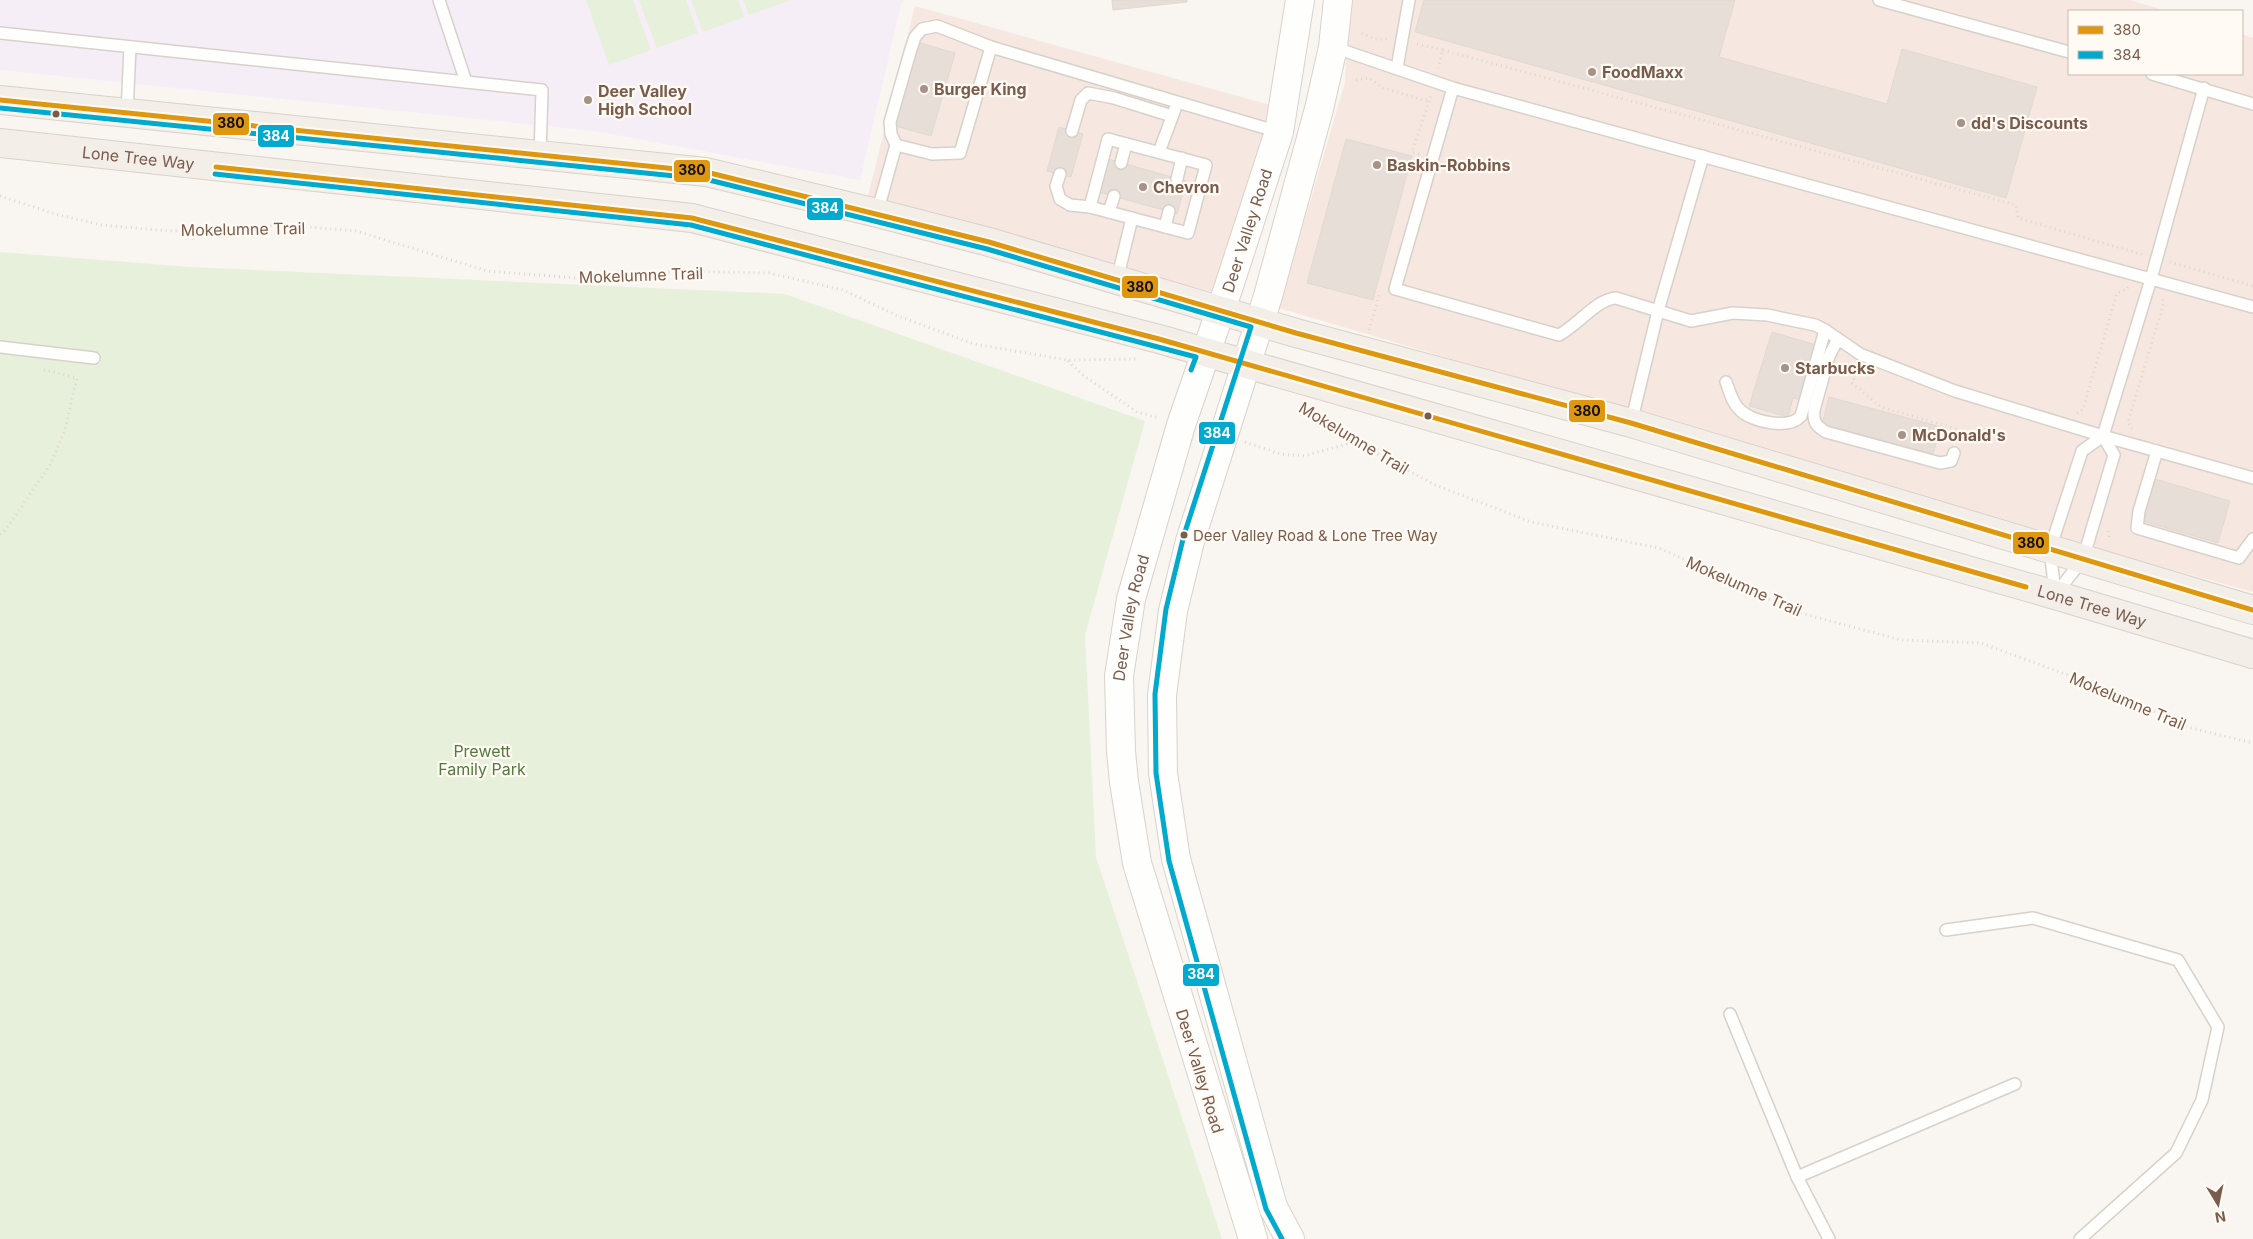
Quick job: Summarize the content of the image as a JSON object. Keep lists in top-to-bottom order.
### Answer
{
  "streets": {
    "main road": ["Lone Tree Way", "Deer Valley Road"],
    "path": ["Mokelumne Trail"]
  },
  "crossings": [
    ["Lone Tree Way", "Deer Valley Road"]
  ],
  "parks": ["Prewett Family Park"],
  "places": [
    "FoodMaxx",
    "Burger King",
    "Deer Valley High School",
    "dd's Discounts",
    "Baskin-Robbins",
    "Chevron",
    "Starbucks",
    "McDonald's",
    "Deer Valley Road & Lone Tree Way"
  ],
  "lines": ["transit line 380", "transit line 384"],
  "legend": ["380", "384"],
  "north": "bottom"
}
